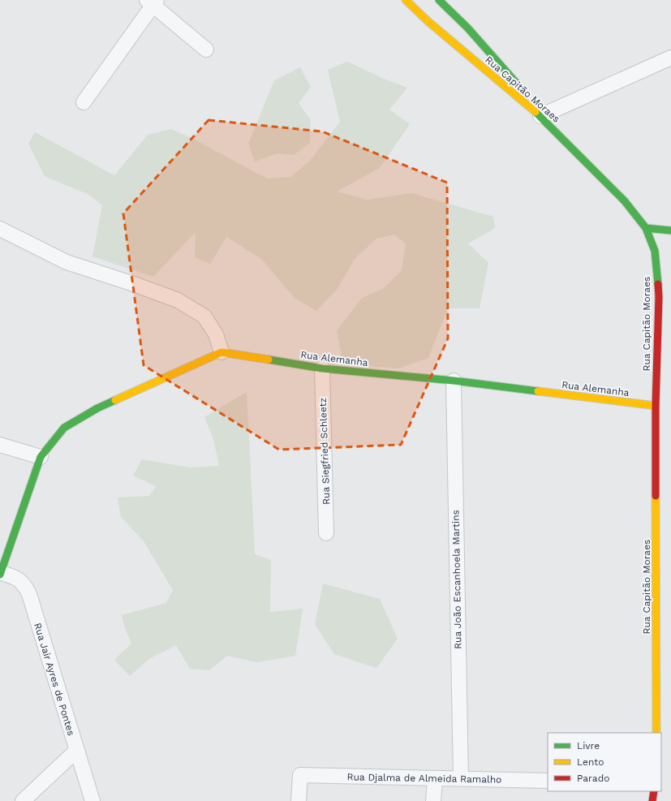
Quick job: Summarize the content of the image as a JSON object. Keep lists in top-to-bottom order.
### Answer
{
  "streets": {
    "main road": ["Rua Capitão Moraes", "Rua Alemanha"],
    "street": [
      "Rua Siegfried Schleetz",
      "Rua João Escanhoela Martins",
      "Rua Jair Ayres de Pontes",
      "Rua Djalma de Almeida Ramalho"
    ]
  },
  "crossings": [
    ["Rua Capitão Moraes", "Rua Alemanha"],
    ["Rua Alemanha", "Rua Siegfried Schleetz"],
    ["Rua Alemanha", "Rua João Escanhoela Martins"],
    ["Rua João Escanhoela Martins", "Rua Djalma de Almeida Ramalho"]
  ],
  "legend": ["Livre", "Lento", "Parado"]
}
